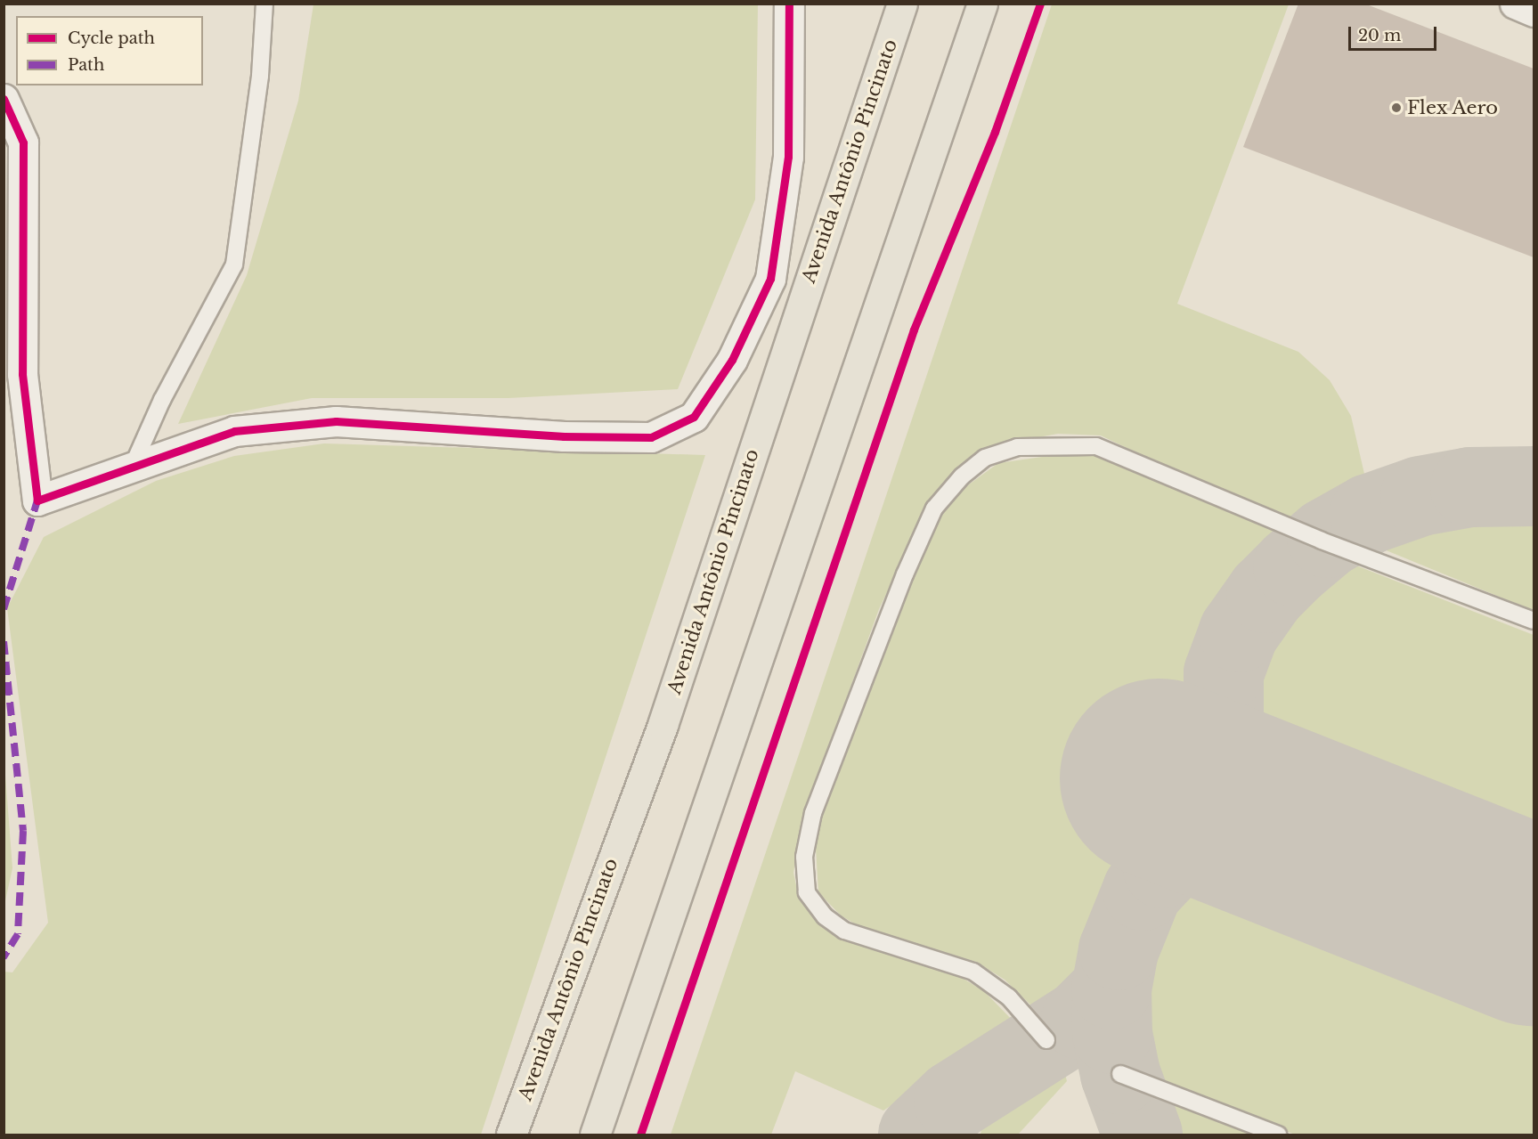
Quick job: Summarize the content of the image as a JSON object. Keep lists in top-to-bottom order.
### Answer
{
  "streets": {
    "main road": ["Avenida Antônio Pincinato"]
  },
  "places": ["Flex Aero"],
  "legend": ["Cycle path", "Path"],
  "scale_bar": "20 m"
}
